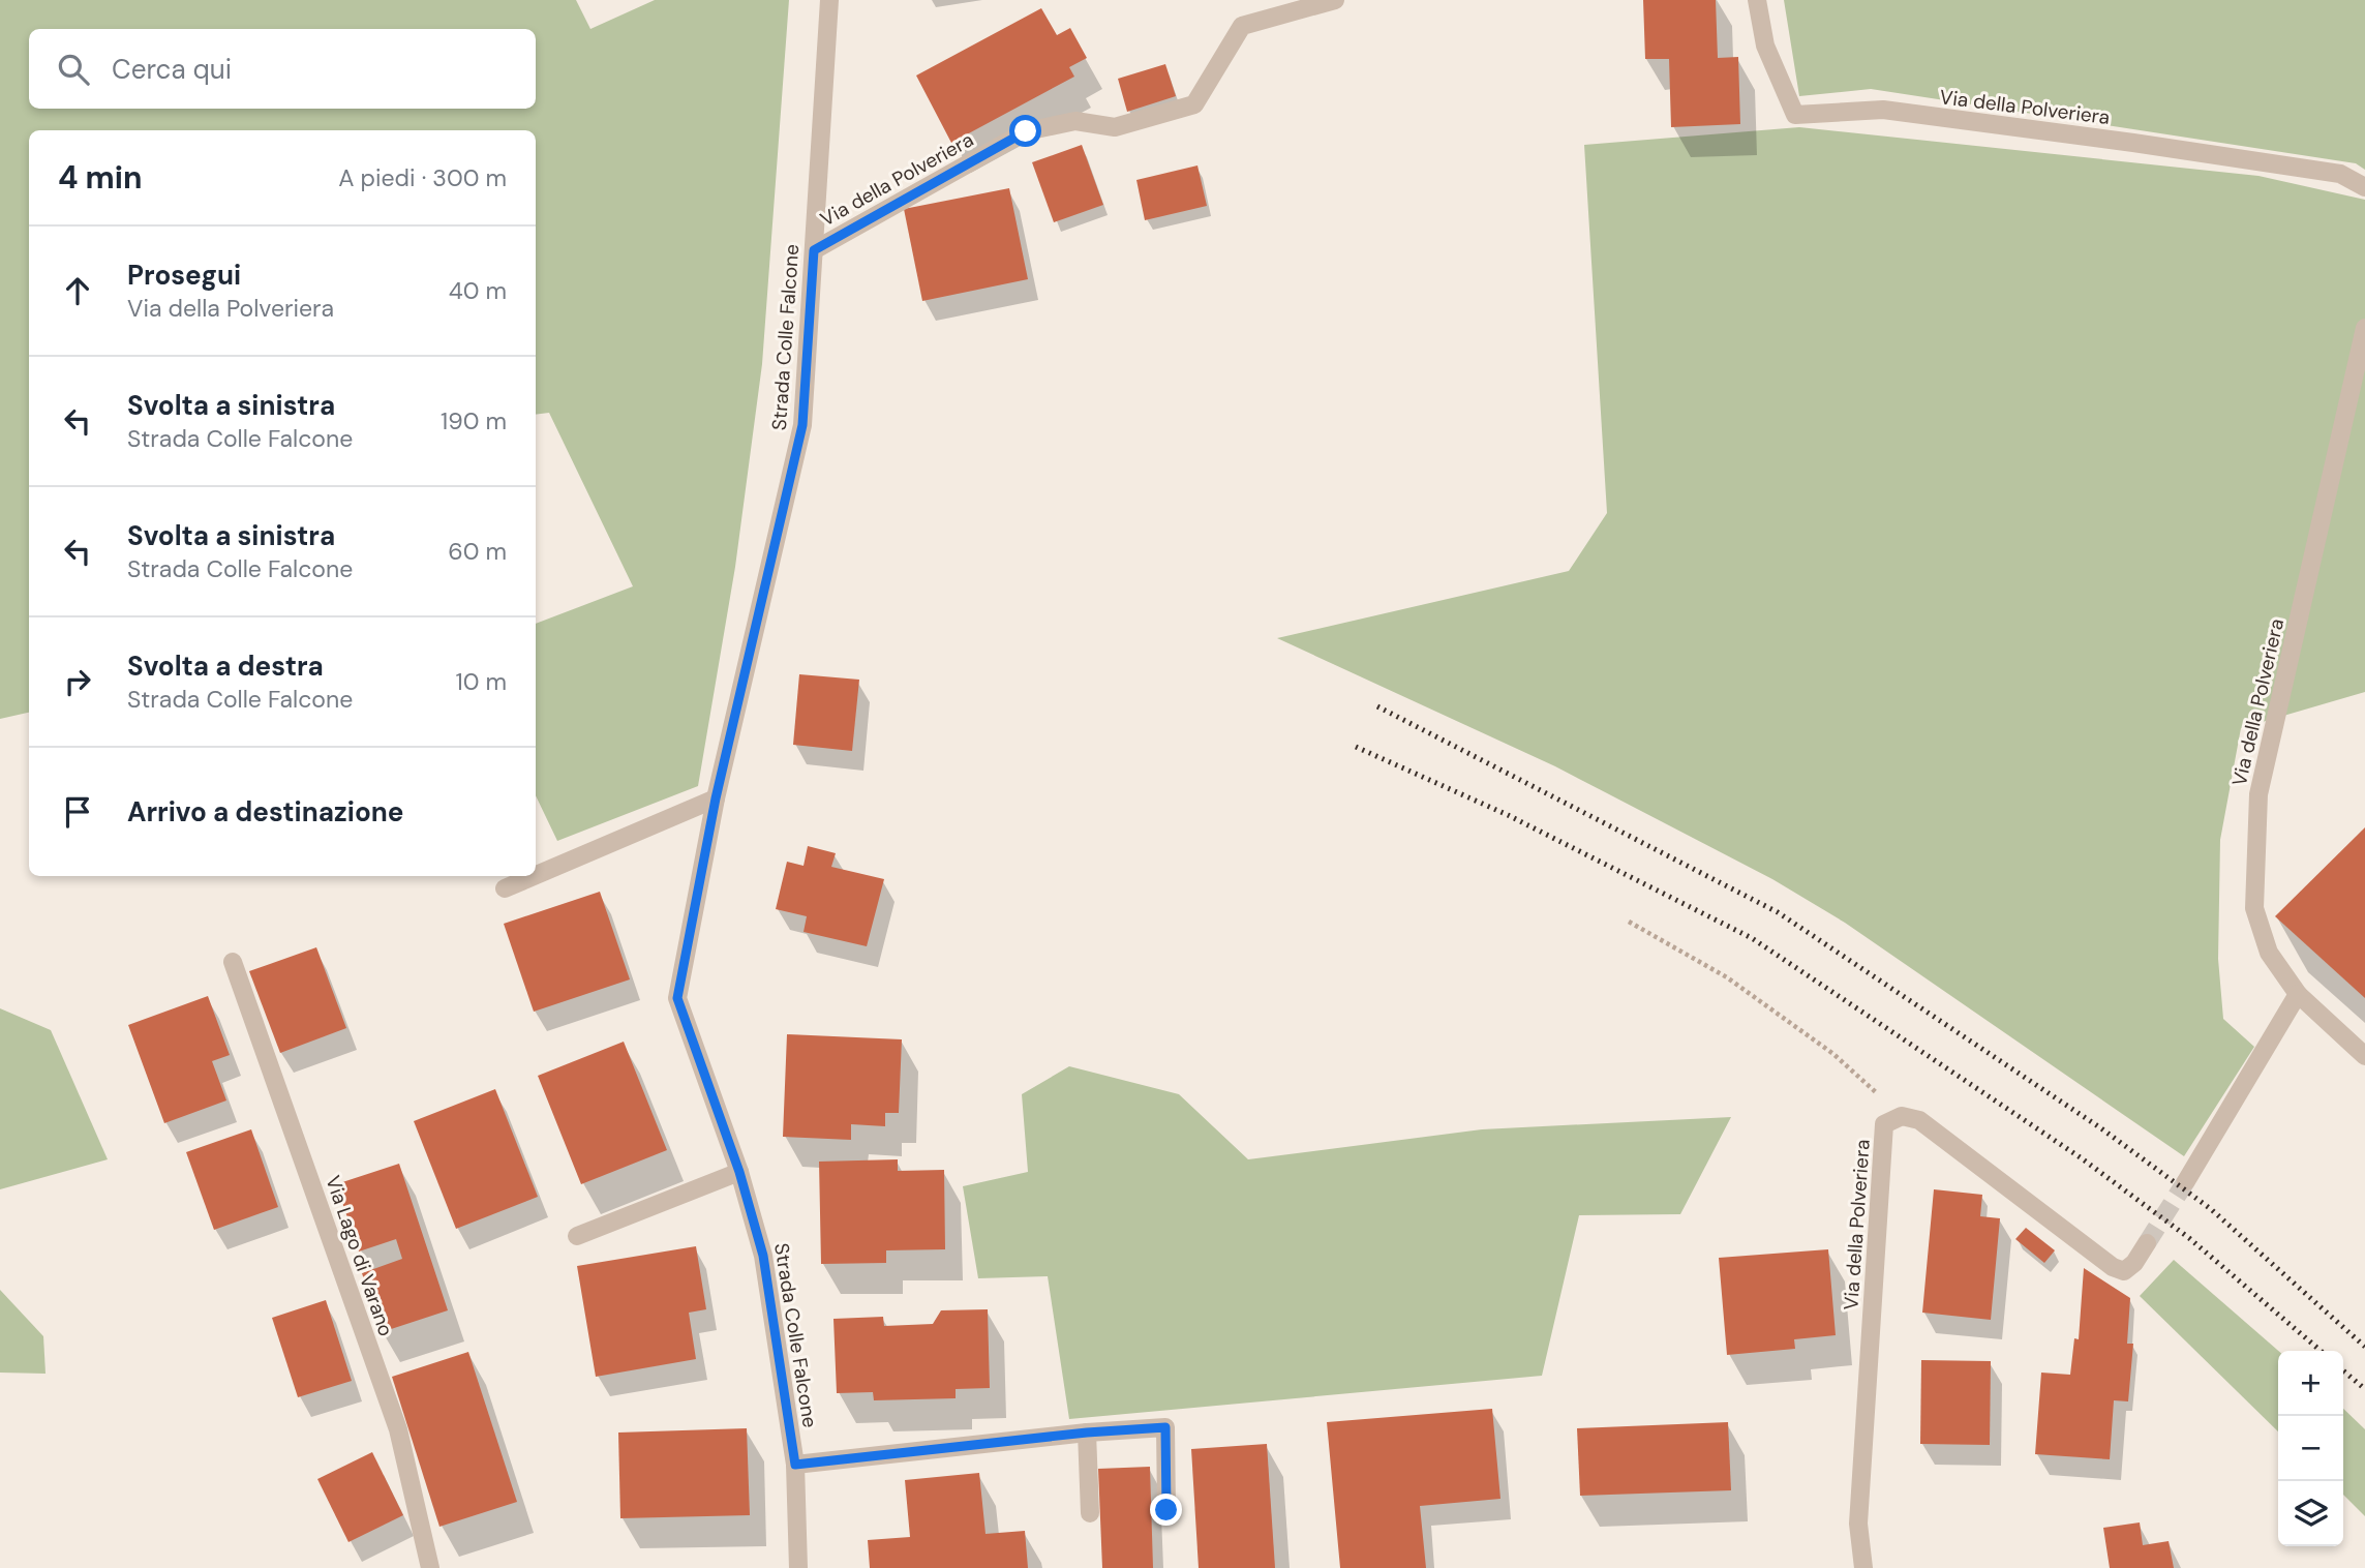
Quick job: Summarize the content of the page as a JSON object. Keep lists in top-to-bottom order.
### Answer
{
  "streets": {
    "street": ["Via della Polveriera", "Strada Colle Falcone", "Via Lago di Varano"]
  },
  "crossings": [
    ["Via della Polveriera", "Strada Colle Falcone"]
  ],
  "page": {
    "search": "Cerca qui",
    "heading": ["4 min", "A piedi · 300 m"],
    "list": [
      ["Prosegui", "Via della Polveriera", "40 m"],
      ["Svolta a sinistra", "Strada Colle Falcone", "190 m"],
      ["Svolta a sinistra", "Strada Colle Falcone", "60 m"],
      ["Svolta a destra", "Strada Colle Falcone", "10 m"],
      "Arrivo a destinazione"
    ],
    "map_buttons": ["+", "−"]
  }
}
